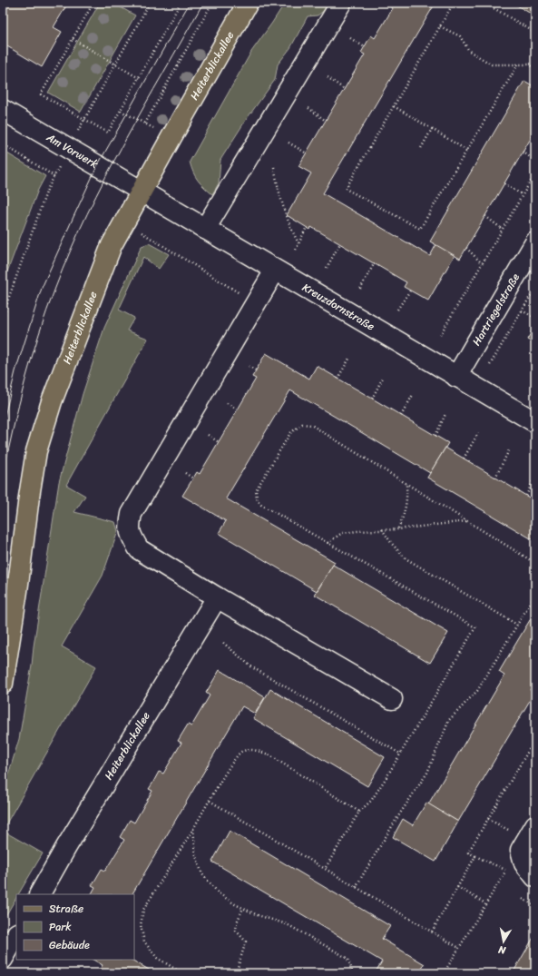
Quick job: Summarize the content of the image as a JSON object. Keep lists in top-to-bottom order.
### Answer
{
  "streets": {
    "main road": ["Heiterblickallee"],
    "street": ["Am Vorwerk", "Kreuzdornstraße", "Hartriegelstraße"]
  },
  "crossings": [
    ["Heiterblickallee", "Am Vorwerk"],
    ["Heiterblickallee", "Kreuzdornstraße"],
    ["Am Vorwerk", "Kreuzdornstraße"],
    ["Kreuzdornstraße", "Hartriegelstraße"]
  ],
  "legend": ["Straße", "Park", "Gebäude"],
  "north": "bottom"
}
